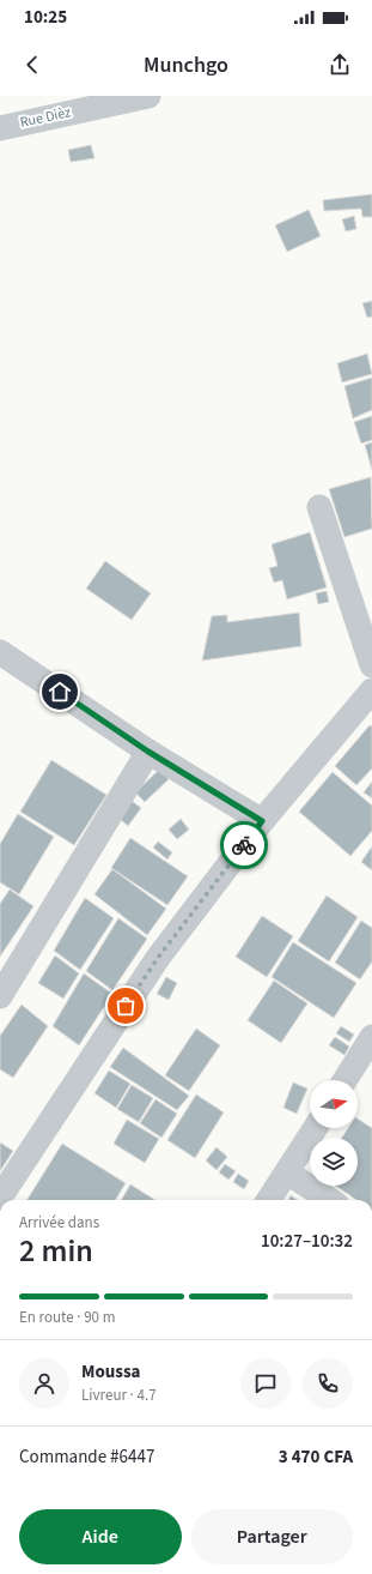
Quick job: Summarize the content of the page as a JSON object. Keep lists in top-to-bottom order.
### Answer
{
  "streets": {
    "street": ["Rue Dièz"]
  },
  "north": "right",
  "page": {
    "status": "10:25",
    "header": "Munchgo",
    "heading": ["2 min", "Arrivée dans", "10:27–10:32"],
    "panel": [
      "Moussa",
      "Livreur · 4.7",
      "Commande #6447",
      "3 470 CFA"
    ],
    "bar": "En route · 90 m",
    "buttons": ["Aide", "Partager"]
  }
}
